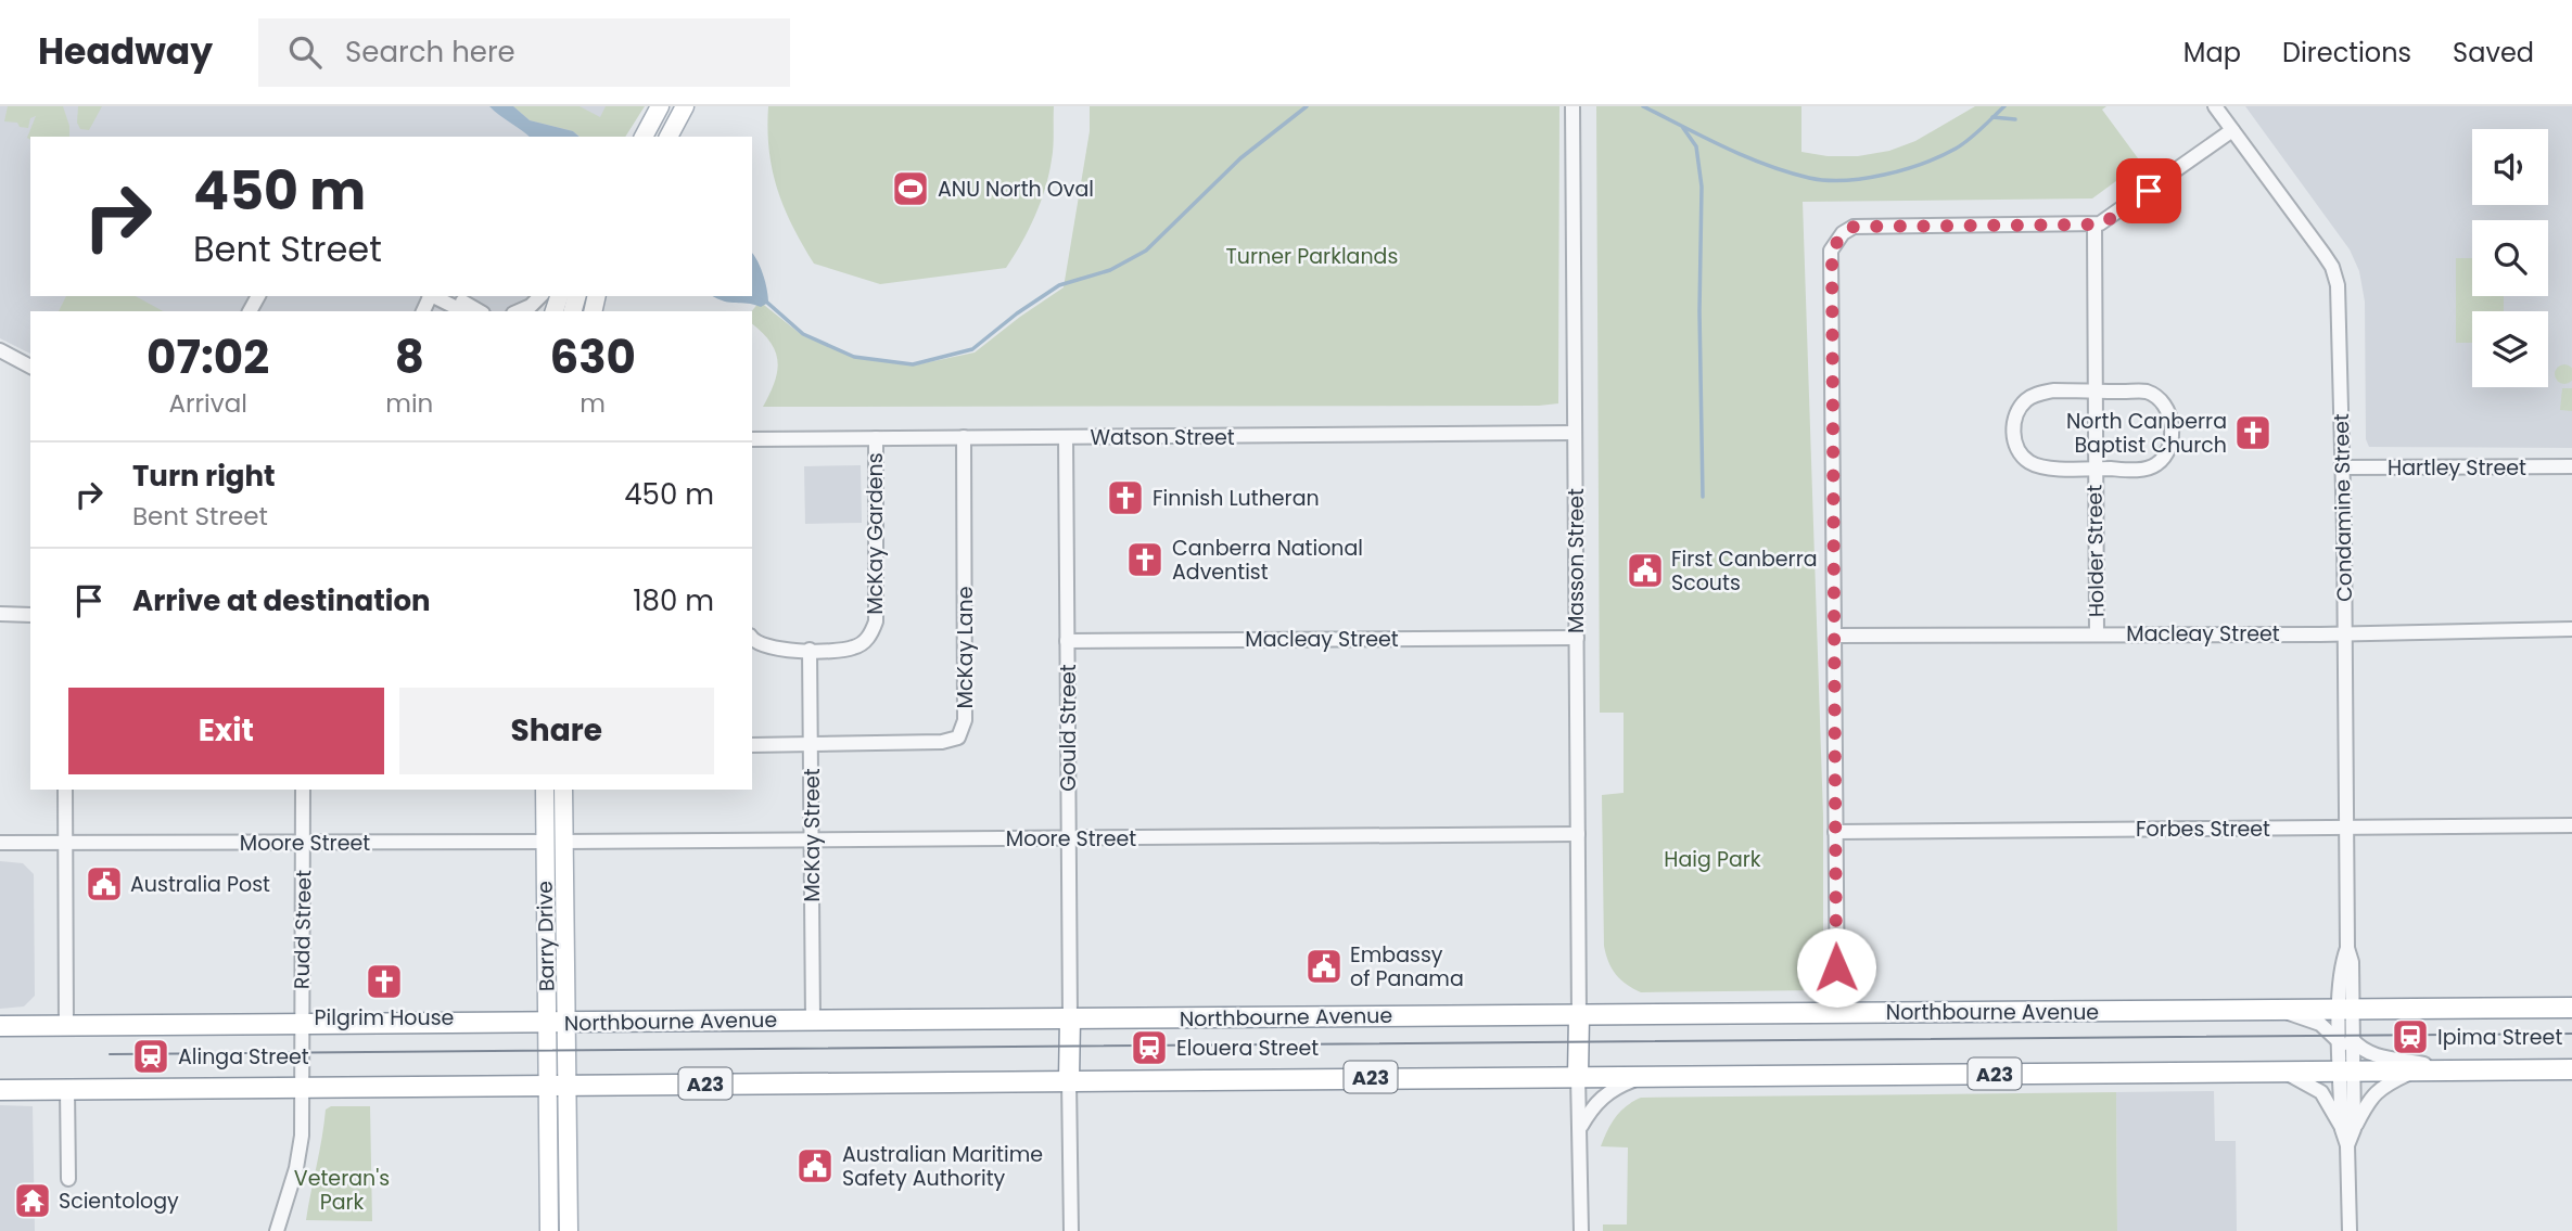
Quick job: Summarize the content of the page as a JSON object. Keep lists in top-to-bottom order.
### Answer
{
  "streets": {
    "highway": ["Northbourne Avenue", "A23"],
    "main road": ["Barry Drive"],
    "street": [
      "Watson Street",
      "Hartley Street",
      "Condamine Street",
      "McKay Gardens",
      "Holder Street",
      "Masson Street",
      "Macleay Street",
      "McKay Lane",
      "Gould Street",
      "Forbes Street",
      "McKay Street",
      "Moore Street",
      "Rudd Street"
    ]
  },
  "crossings": [
    ["Watson Street", "McKay Gardens"],
    ["Watson Street", "Masson Street"],
    ["Watson Street", "McKay Lane"],
    ["Watson Street", "Gould Street"],
    ["Hartley Street", "Condamine Street"],
    ["Condamine Street", "Macleay Street"],
    ["Condamine Street", "Forbes Street"],
    ["Condamine Street", "Northbourne Avenue"],
    ["McKay Gardens", "McKay Street"],
    ["Holder Street", "Macleay Street"],
    ["Masson Street", "Macleay Street"],
    ["Masson Street", "Moore Street"],
    ["Masson Street", "Northbourne Avenue"],
    ["Macleay Street", "Gould Street"],
    ["McKay Lane", "McKay Street"],
    ["Gould Street", "Moore Street"],
    ["Gould Street", "Northbourne Avenue"],
    ["McKay Street", "Moore Street"],
    ["McKay Street", "Northbourne Avenue"],
    ["Moore Street", "Rudd Street"],
    ["Moore Street", "Barry Drive"],
    ["Rudd Street", "Northbourne Avenue"],
    ["Rudd Street", "A23"],
    ["Barry Drive", "Northbourne Avenue"],
    ["Barry Drive", "A23"]
  ],
  "parks": ["Turner Parklands", "Haig Park", "Veteran's Park"],
  "places": {
    "sports": ["ANU North Oval"],
    "church": [
      "North Canberra Baptist Church",
      "Finnish Lutheran",
      "Canberra National Adventist",
      "Pilgrim House"
    ],
    "public building": [
      "First Canberra Scouts",
      "Australia Post",
      "Embassy of Panama",
      "Australian Maritime Safety Authority"
    ],
    "station": ["Ipima Street", "Elouera Street", "Alinga Street"],
    "temple": ["Scientology"]
  },
  "page": {
    "header": "Headway",
    "search": "Search here",
    "nav": ["Map", "Directions", "Saved"],
    "turn": ["450 m", "Bent Street"],
    "eta": [
      "07:02",
      "Arrival",
      "8",
      "min",
      "630",
      "m"
    ],
    "list": [
      {
        "name": "Turn right",
        "note": "Bent Street",
        "value": "450 m"
      },
      {
        "name": "Arrive at destination",
        "value": "180 m"
      }
    ],
    "buttons": ["Exit", "Share"]
  }
}
